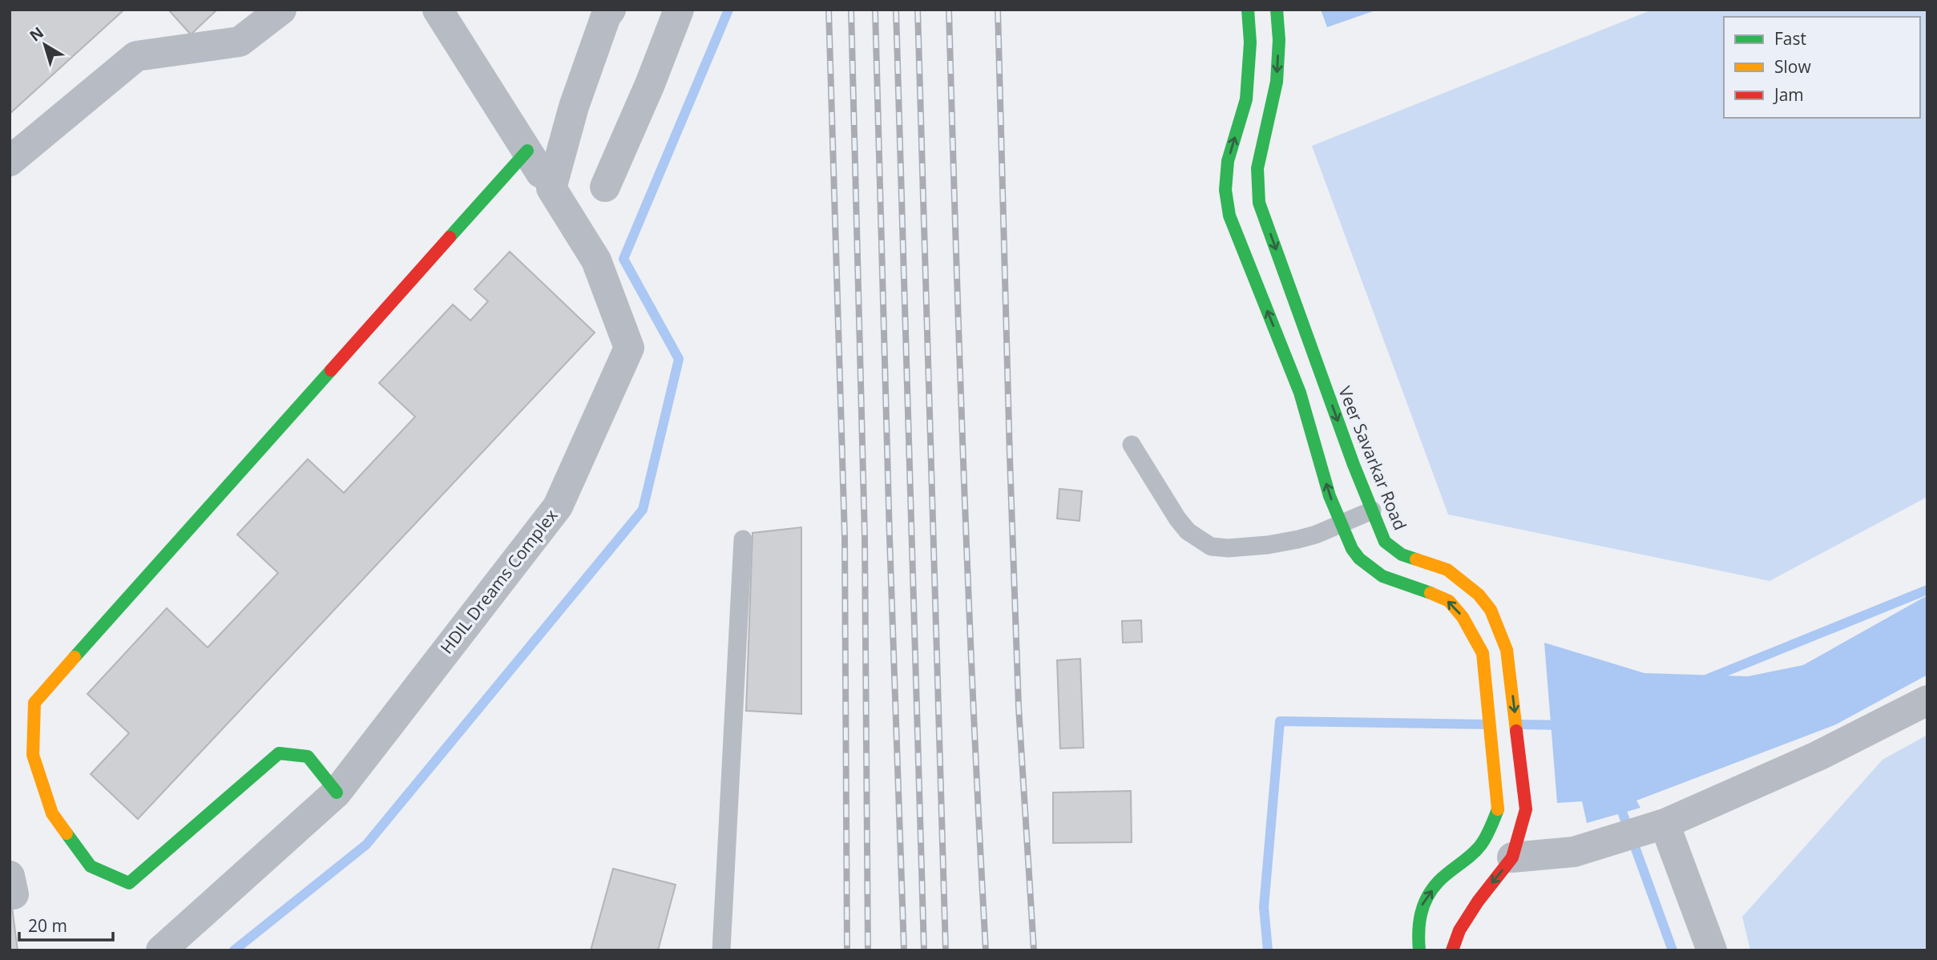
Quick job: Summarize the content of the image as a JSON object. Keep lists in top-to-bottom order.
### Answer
{
  "streets": {
    "street": ["Veer Savarkar Road", "HDIL Dreams Complex"]
  },
  "legend": ["Fast", "Slow", "Jam"],
  "scale_bar": "20 m",
  "north": "top left"
}
